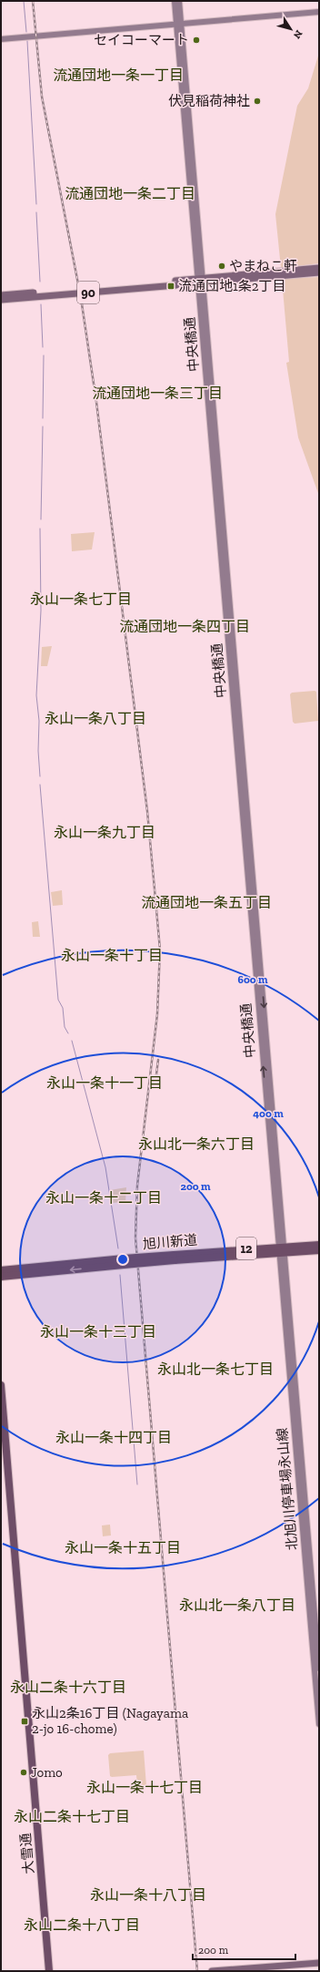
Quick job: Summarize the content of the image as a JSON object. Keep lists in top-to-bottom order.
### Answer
{
  "streets": {
    "highway": ["旭川新道", "12", "大雪通"],
    "main road": ["90", "中央橋通", "北旭川停車場永山線"]
  },
  "crossings": [
    ["90", "中央橋通"],
    ["中央橋通", "旭川新道"],
    ["中央橋通", "北旭川停車場永山線"],
    ["旭川新道", "北旭川停車場永山線"]
  ],
  "districts": [
    "流通団地一条一丁目",
    "流通団地一条二丁目",
    "流通団地一条三丁目",
    "永山一条七丁目",
    "流通団地一条四丁目",
    "永山一条八丁目",
    "永山一条九丁目",
    "流通団地一条五丁目",
    "永山一条十丁目",
    "永山一条十一丁目",
    "永山北一条六丁目",
    "永山一条十二丁目",
    "永山一条十三丁目",
    "永山北一条七丁目",
    "永山一条十四丁目",
    "永山一条十五丁目",
    "永山北一条八丁目",
    "永山二条十六丁目",
    "永山一条十七丁目",
    "永山二条十七丁目",
    "永山一条十八丁目",
    "永山二条十八丁目"
  ],
  "places": {
    "other": [
      "セイコーマート",
      "伏見稲荷神社",
      "やまねこ軒",
      "Jomo"
    ],
    "transit": ["流通団地1条2丁目", "永山2条16丁目 (Nagayama 2-jo 16-chome)"]
  },
  "scale_bar": "200 m",
  "north": "bottom right",
  "rings": ["600 m", "400 m", "200 m"]
}
